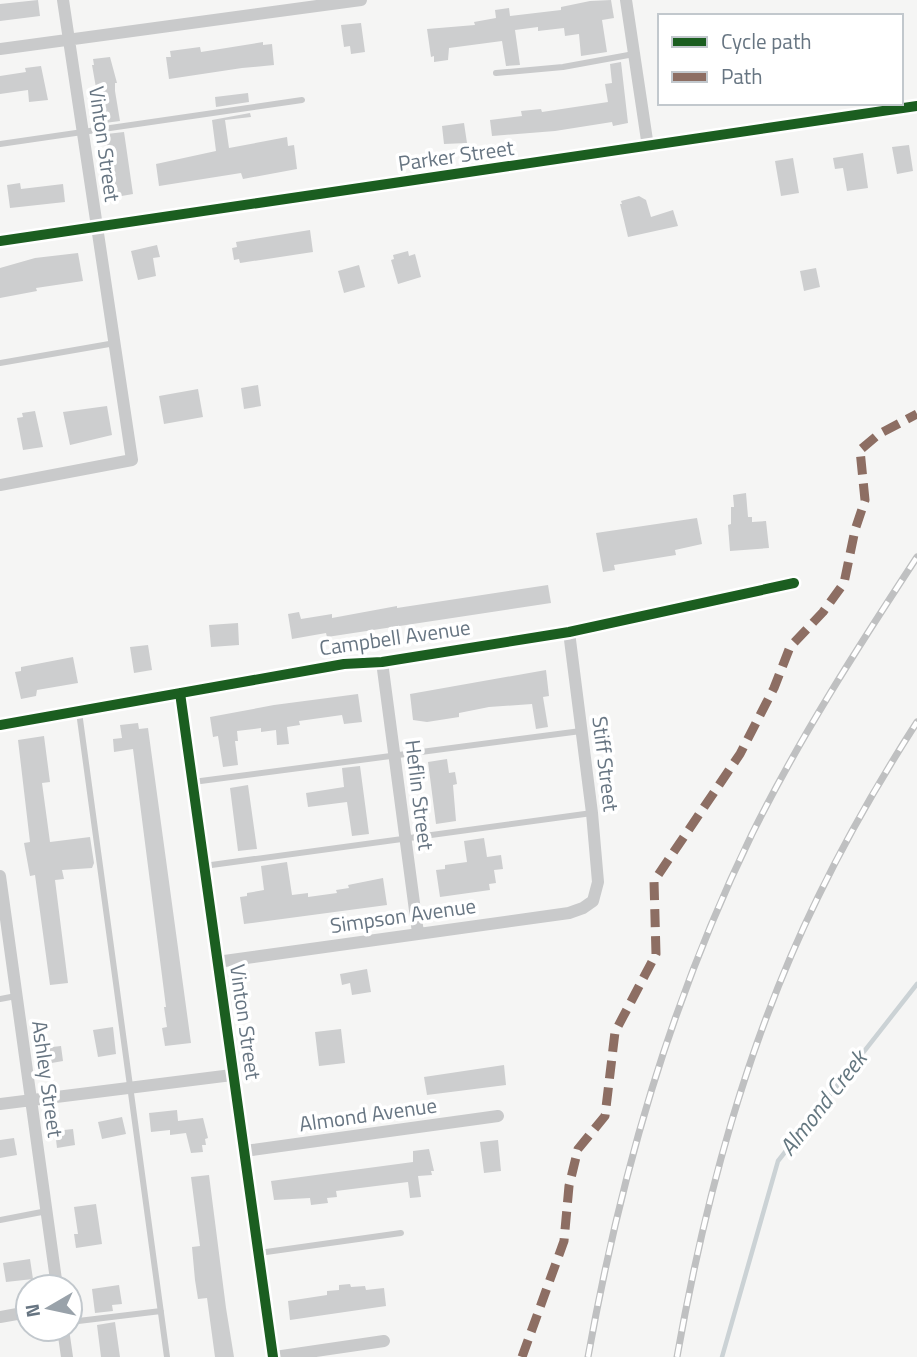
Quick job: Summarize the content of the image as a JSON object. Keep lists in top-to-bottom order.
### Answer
{
  "streets": {
    "street": [
      "Vinton Street",
      "Parker Street",
      "Campbell Avenue",
      "Stiff Street",
      "Heflin Street",
      "Simpson Avenue",
      "Ashley Street",
      "Almond Avenue"
    ]
  },
  "crossings": [
    ["Vinton Street", "Parker Street"],
    ["Vinton Street", "Campbell Avenue"],
    ["Vinton Street", "Simpson Avenue"],
    ["Vinton Street", "Almond Avenue"],
    ["Campbell Avenue", "Stiff Street"],
    ["Campbell Avenue", "Heflin Street"],
    ["Stiff Street", "Simpson Avenue"],
    ["Heflin Street", "Simpson Avenue"]
  ],
  "water": ["Almond Creek"],
  "legend": ["Cycle path", "Path"],
  "north": "left"
}
